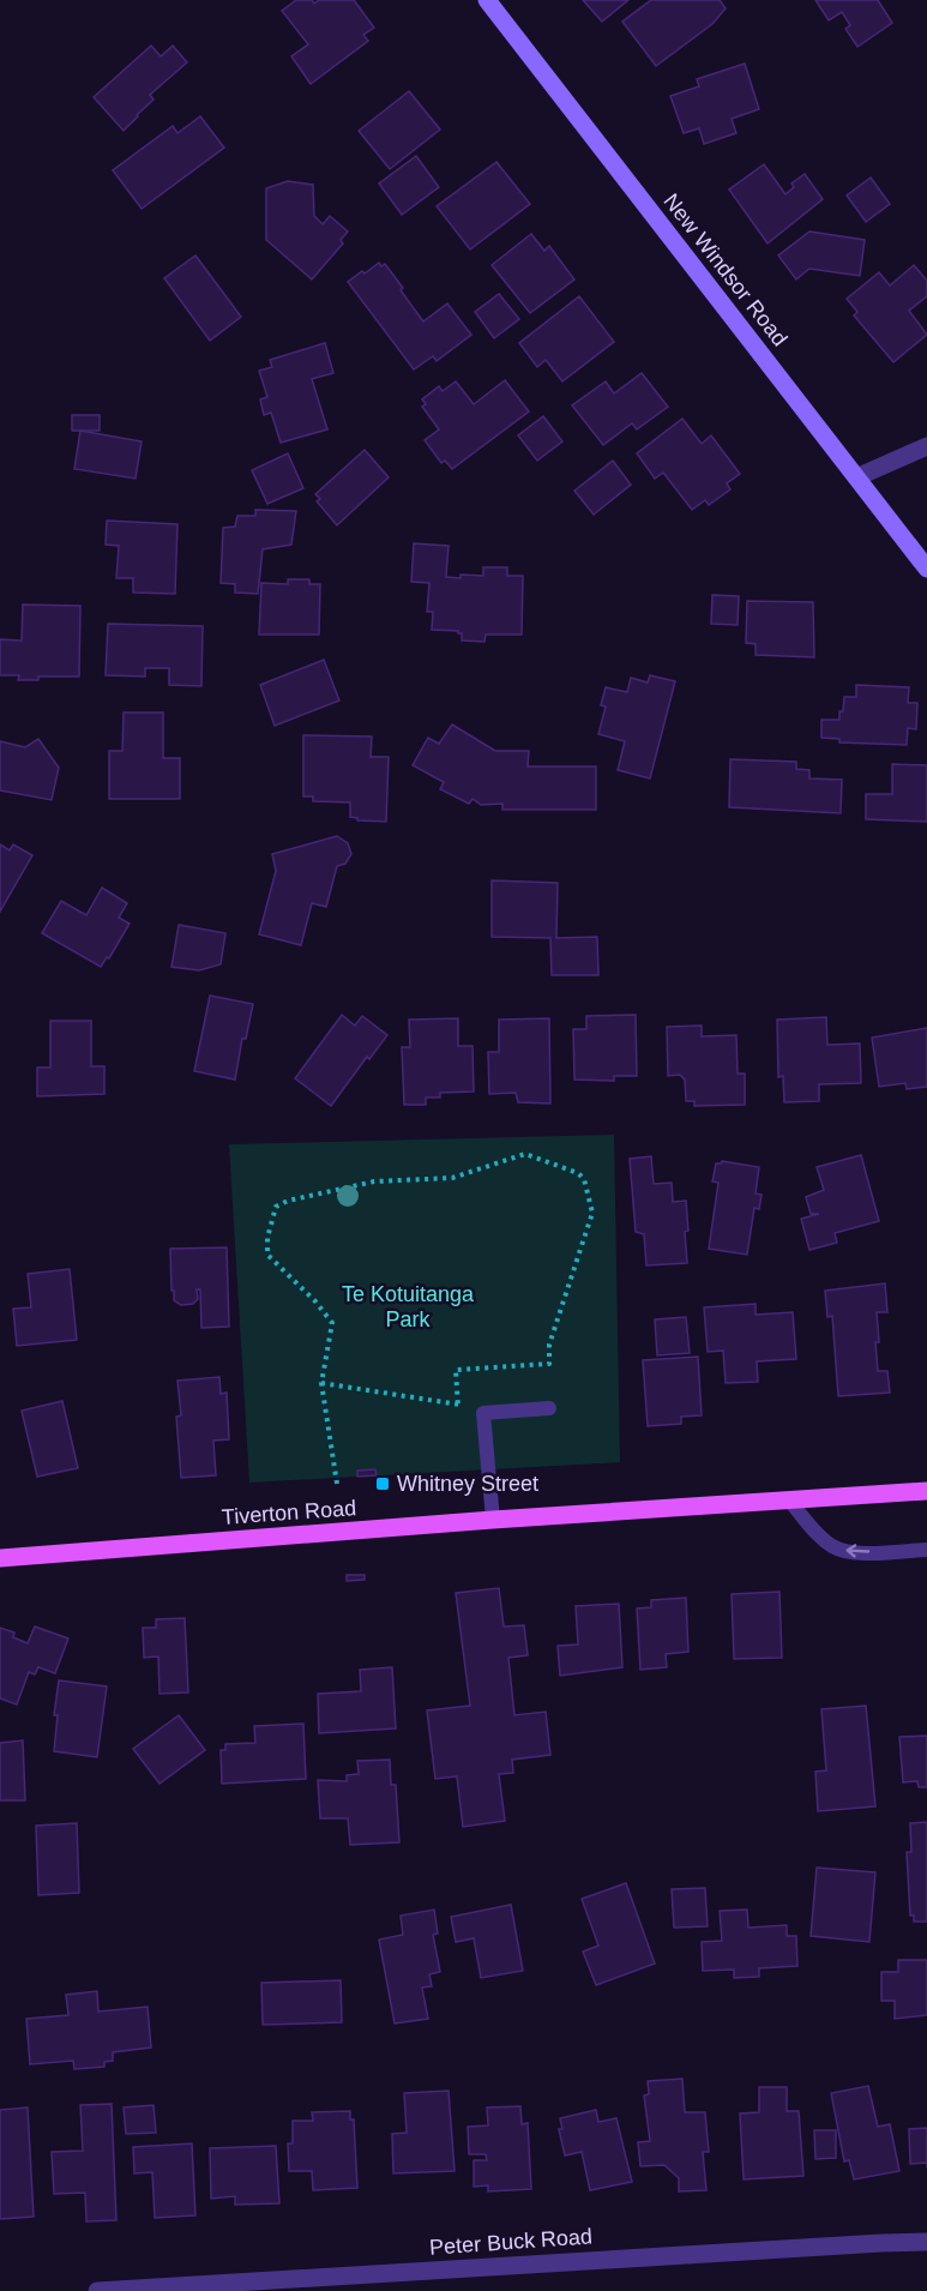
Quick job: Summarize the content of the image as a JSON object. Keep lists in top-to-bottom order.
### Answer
{
  "streets": {
    "main road": ["New Windsor Road", "Tiverton Road"],
    "street": ["Peter Buck Road"]
  },
  "parks": ["Te Kotuitanga Park"],
  "places": {
    "transit": ["Whitney Street"]
  }
}
